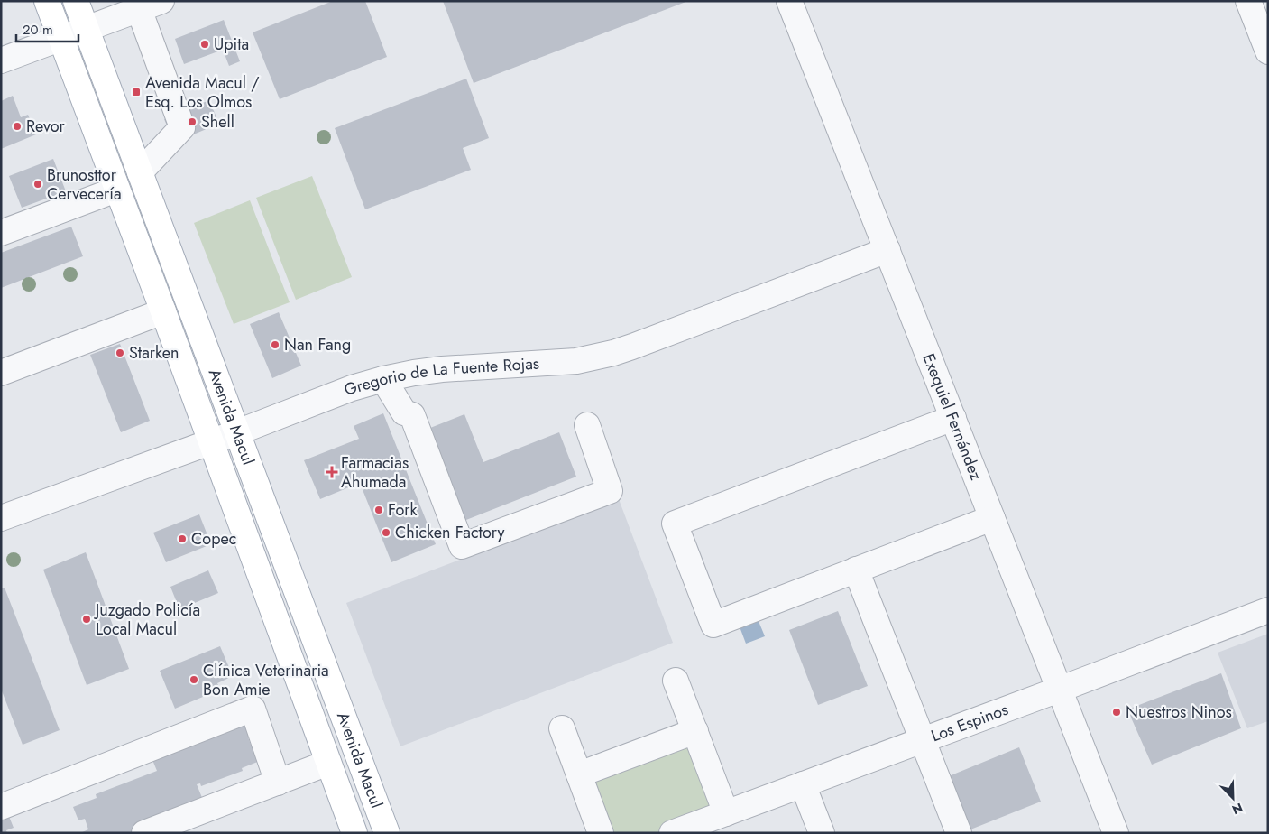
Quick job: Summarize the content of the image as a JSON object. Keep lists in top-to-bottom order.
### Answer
{
  "streets": {
    "main road": ["Avenida Macul"],
    "street": ["Gregorio de La Fuente Rojas", "Exequiel Fernández", "Los Espinos"]
  },
  "crossings": [
    ["Gregorio de La Fuente Rojas", "Avenida Macul"],
    ["Gregorio de La Fuente Rojas", "Exequiel Fernández"],
    ["Exequiel Fernández", "Los Espinos"]
  ],
  "places": {
    "other": [
      "Upita",
      "Shell",
      "Revor",
      "Brunosttor Cervecería",
      "Nan Fang",
      "Starken",
      "Fork",
      "Chicken Factory",
      "Copec",
      "Juzgado Policía Local Macul",
      "Clínica Veterinaria Bon Amie",
      "Nuestros Ninos"
    ],
    "transit": ["Avenida Macul / Esq. Los Olmos"],
    "health": ["Farmacias Ahumada"]
  },
  "scale_bar": "20 m",
  "north": "bottom right"
}
